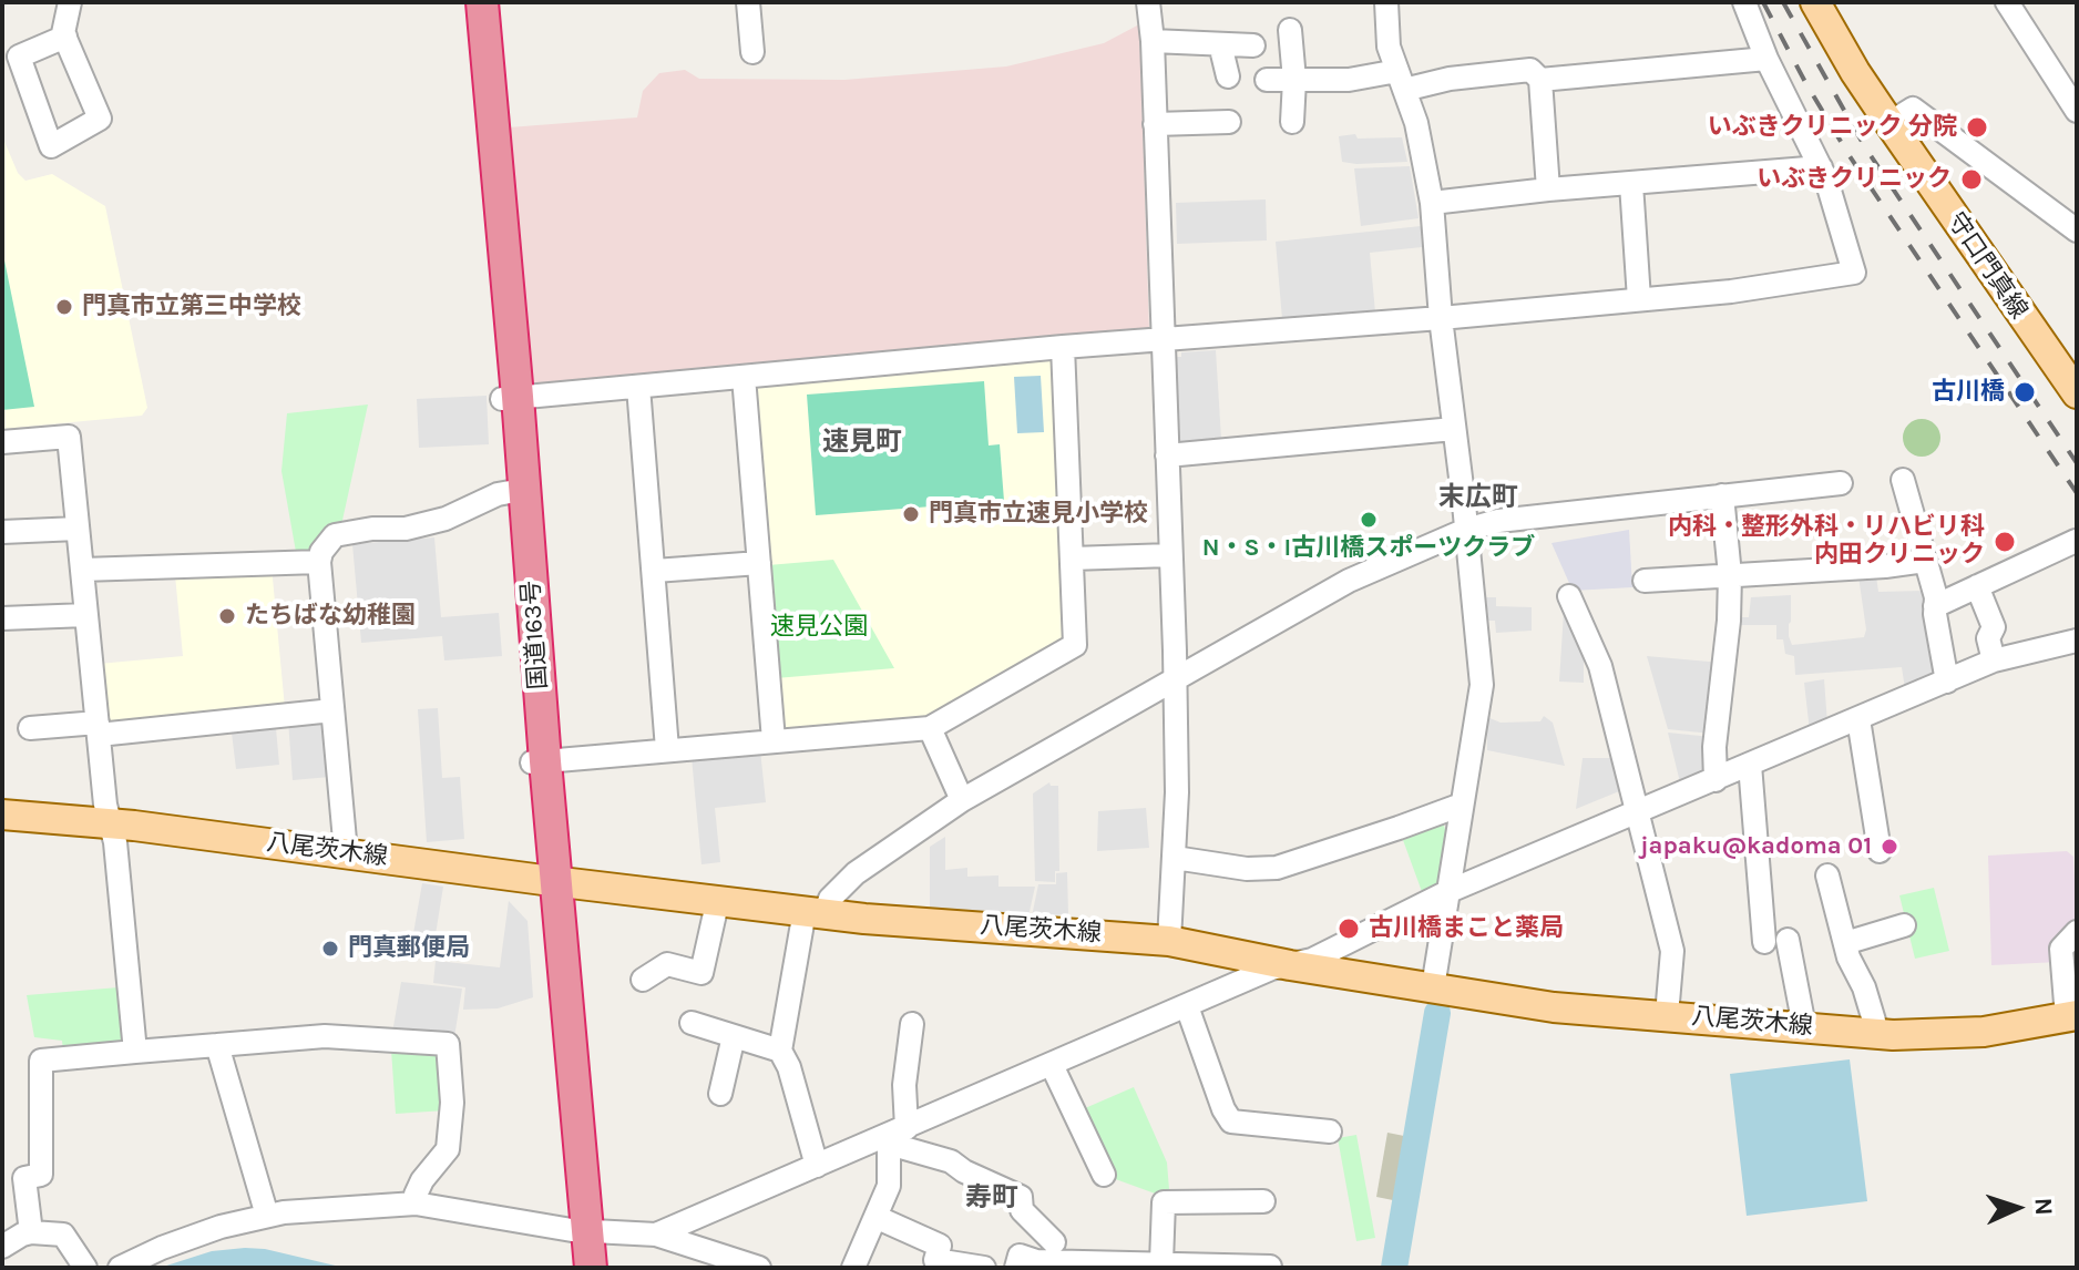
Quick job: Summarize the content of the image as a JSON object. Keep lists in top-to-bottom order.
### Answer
{
  "streets": {
    "highway": ["国道163号"],
    "main road": ["守口門真線", "八尾茨木線"]
  },
  "crossings": [
    ["国道163号", "八尾茨木線"]
  ],
  "districts": ["速見町", "末広町", "寿町"],
  "parks": ["速見公園"],
  "places": [
    "いぶきクリニック 分院",
    "いぶきクリニック",
    "門真市立第三中学校",
    "古川橋",
    "門真市立速見小学校",
    "N・S・I古川橋スポーツクラブ",
    "内科・整形外科・リハビリ科 内田クリニック",
    "たちばな幼稚園",
    "japaku@kadoma 01",
    "古川橋まこと薬局",
    "門真郵便局"
  ],
  "north": "right"
}
